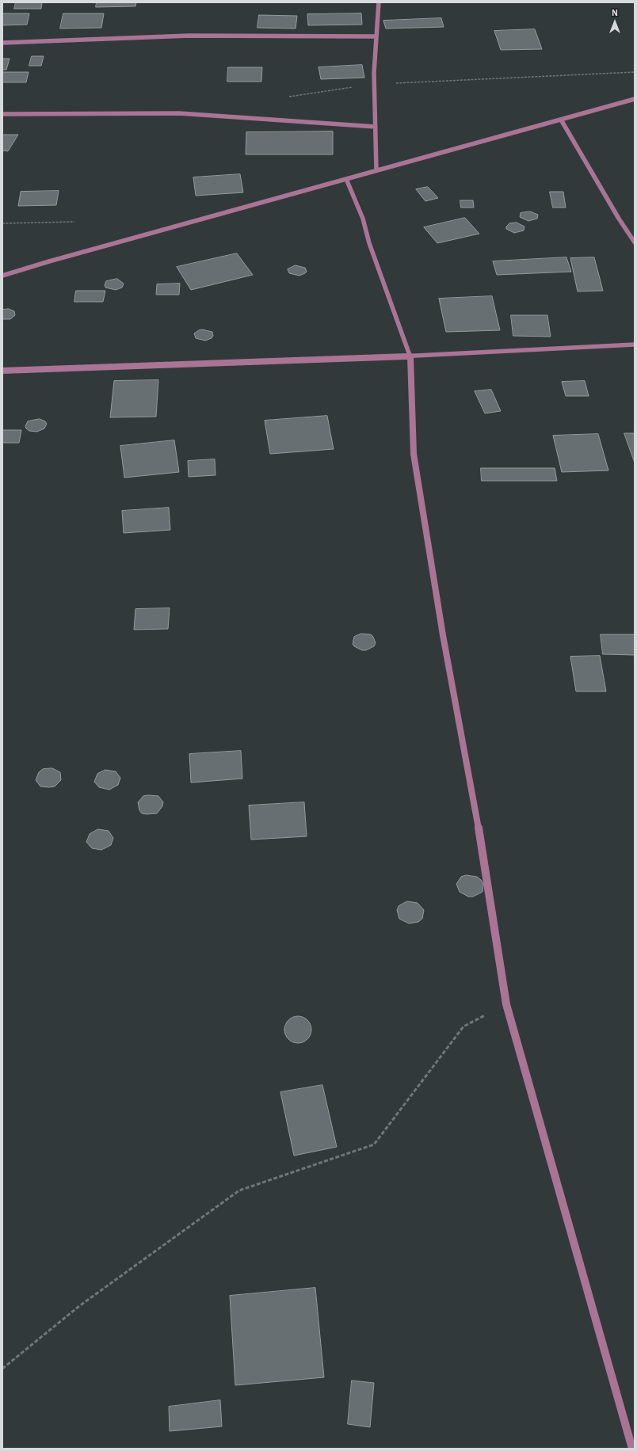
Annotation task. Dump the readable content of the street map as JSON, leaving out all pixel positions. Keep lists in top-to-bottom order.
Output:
{
  "north": "top"
}
